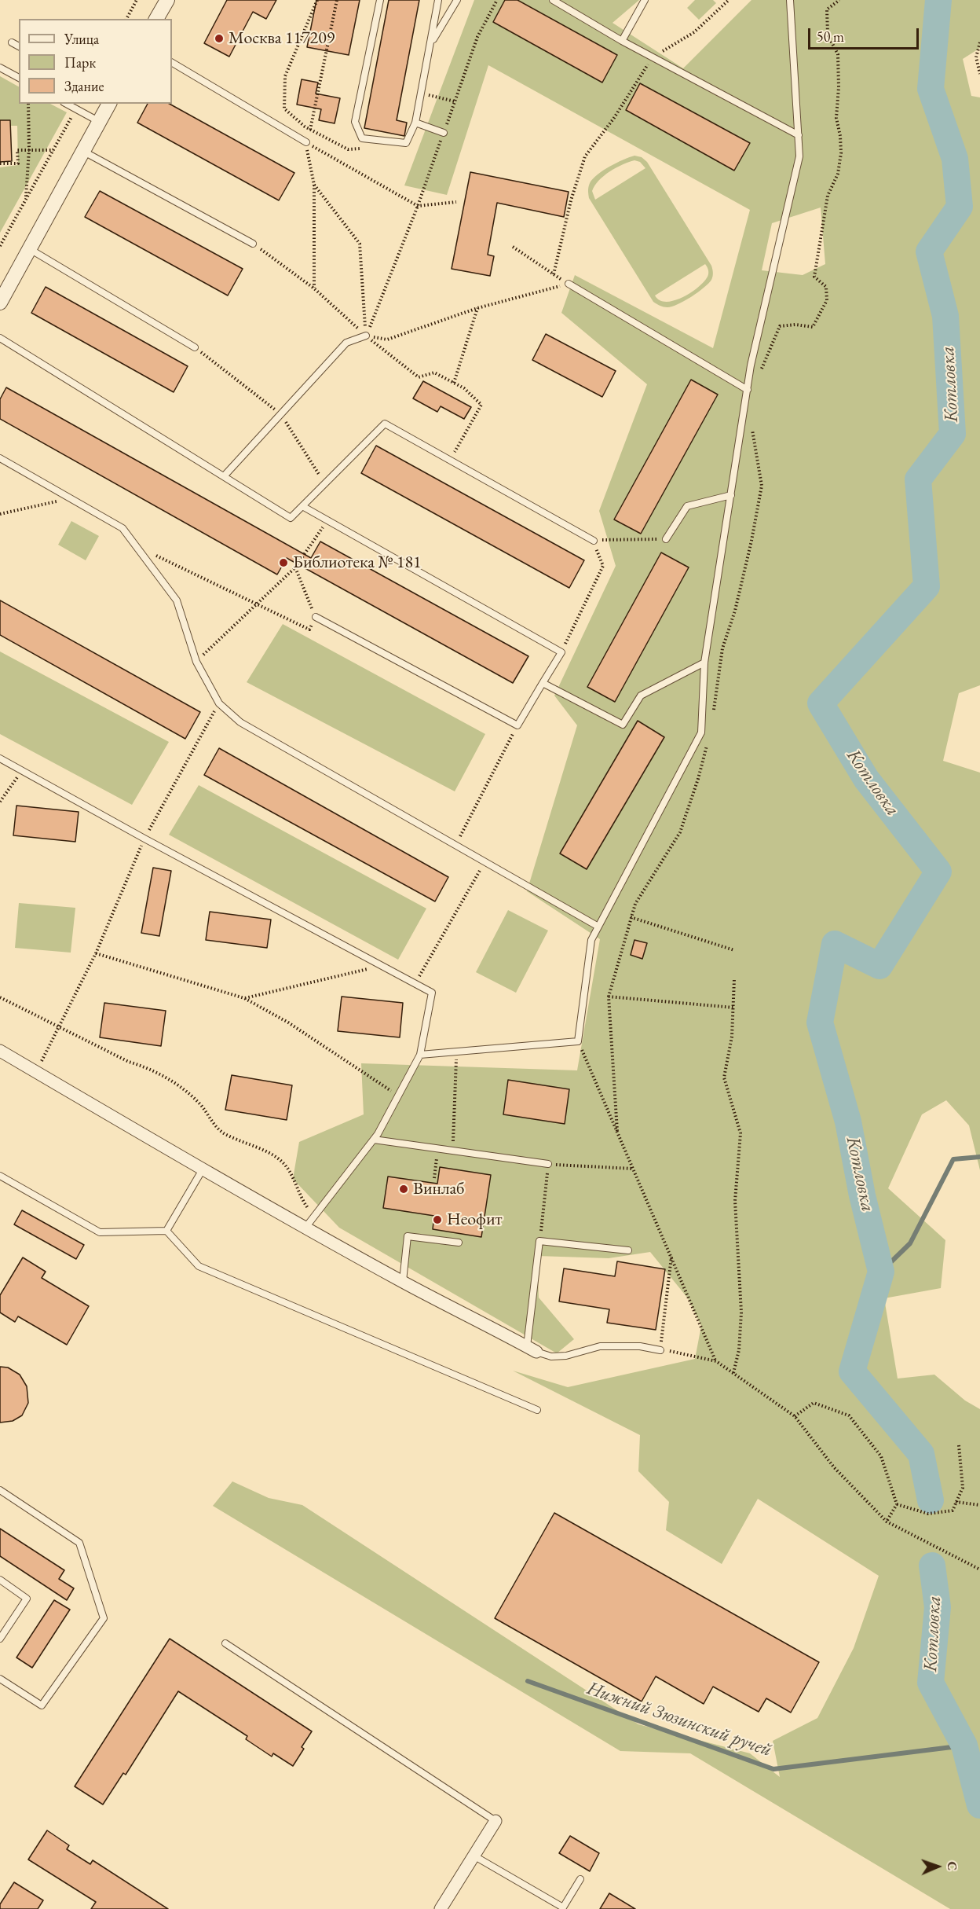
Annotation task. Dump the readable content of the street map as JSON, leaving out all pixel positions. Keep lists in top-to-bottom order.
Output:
{
  "water": ["Котловка", "Нижний Зюзинский ручей"],
  "places": [
    "Москва 117209",
    "Библиотека № 181",
    "Винлаб",
    "Неофит"
  ],
  "legend": ["Улица", "Парк", "Здание"],
  "scale_bar": "50 m",
  "north": "right"
}
